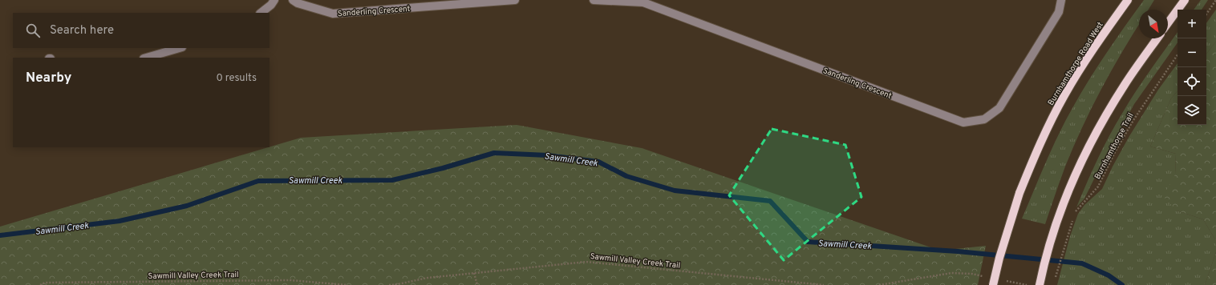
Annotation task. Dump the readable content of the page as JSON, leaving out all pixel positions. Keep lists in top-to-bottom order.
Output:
{
  "streets": {
    "main road": ["Burnhamthorpe Road West"],
    "street": ["Sanderling Crescent"],
    "path": ["Burnhamthorpe Trail", "Sawmill Valley Creek Trail"]
  },
  "water": ["Sawmill Creek"],
  "north": "bottom right",
  "page": {
    "map_buttons": ["+", "−"],
    "search": "Search here",
    "heading": ["Nearby", "0 results"]
  }
}
